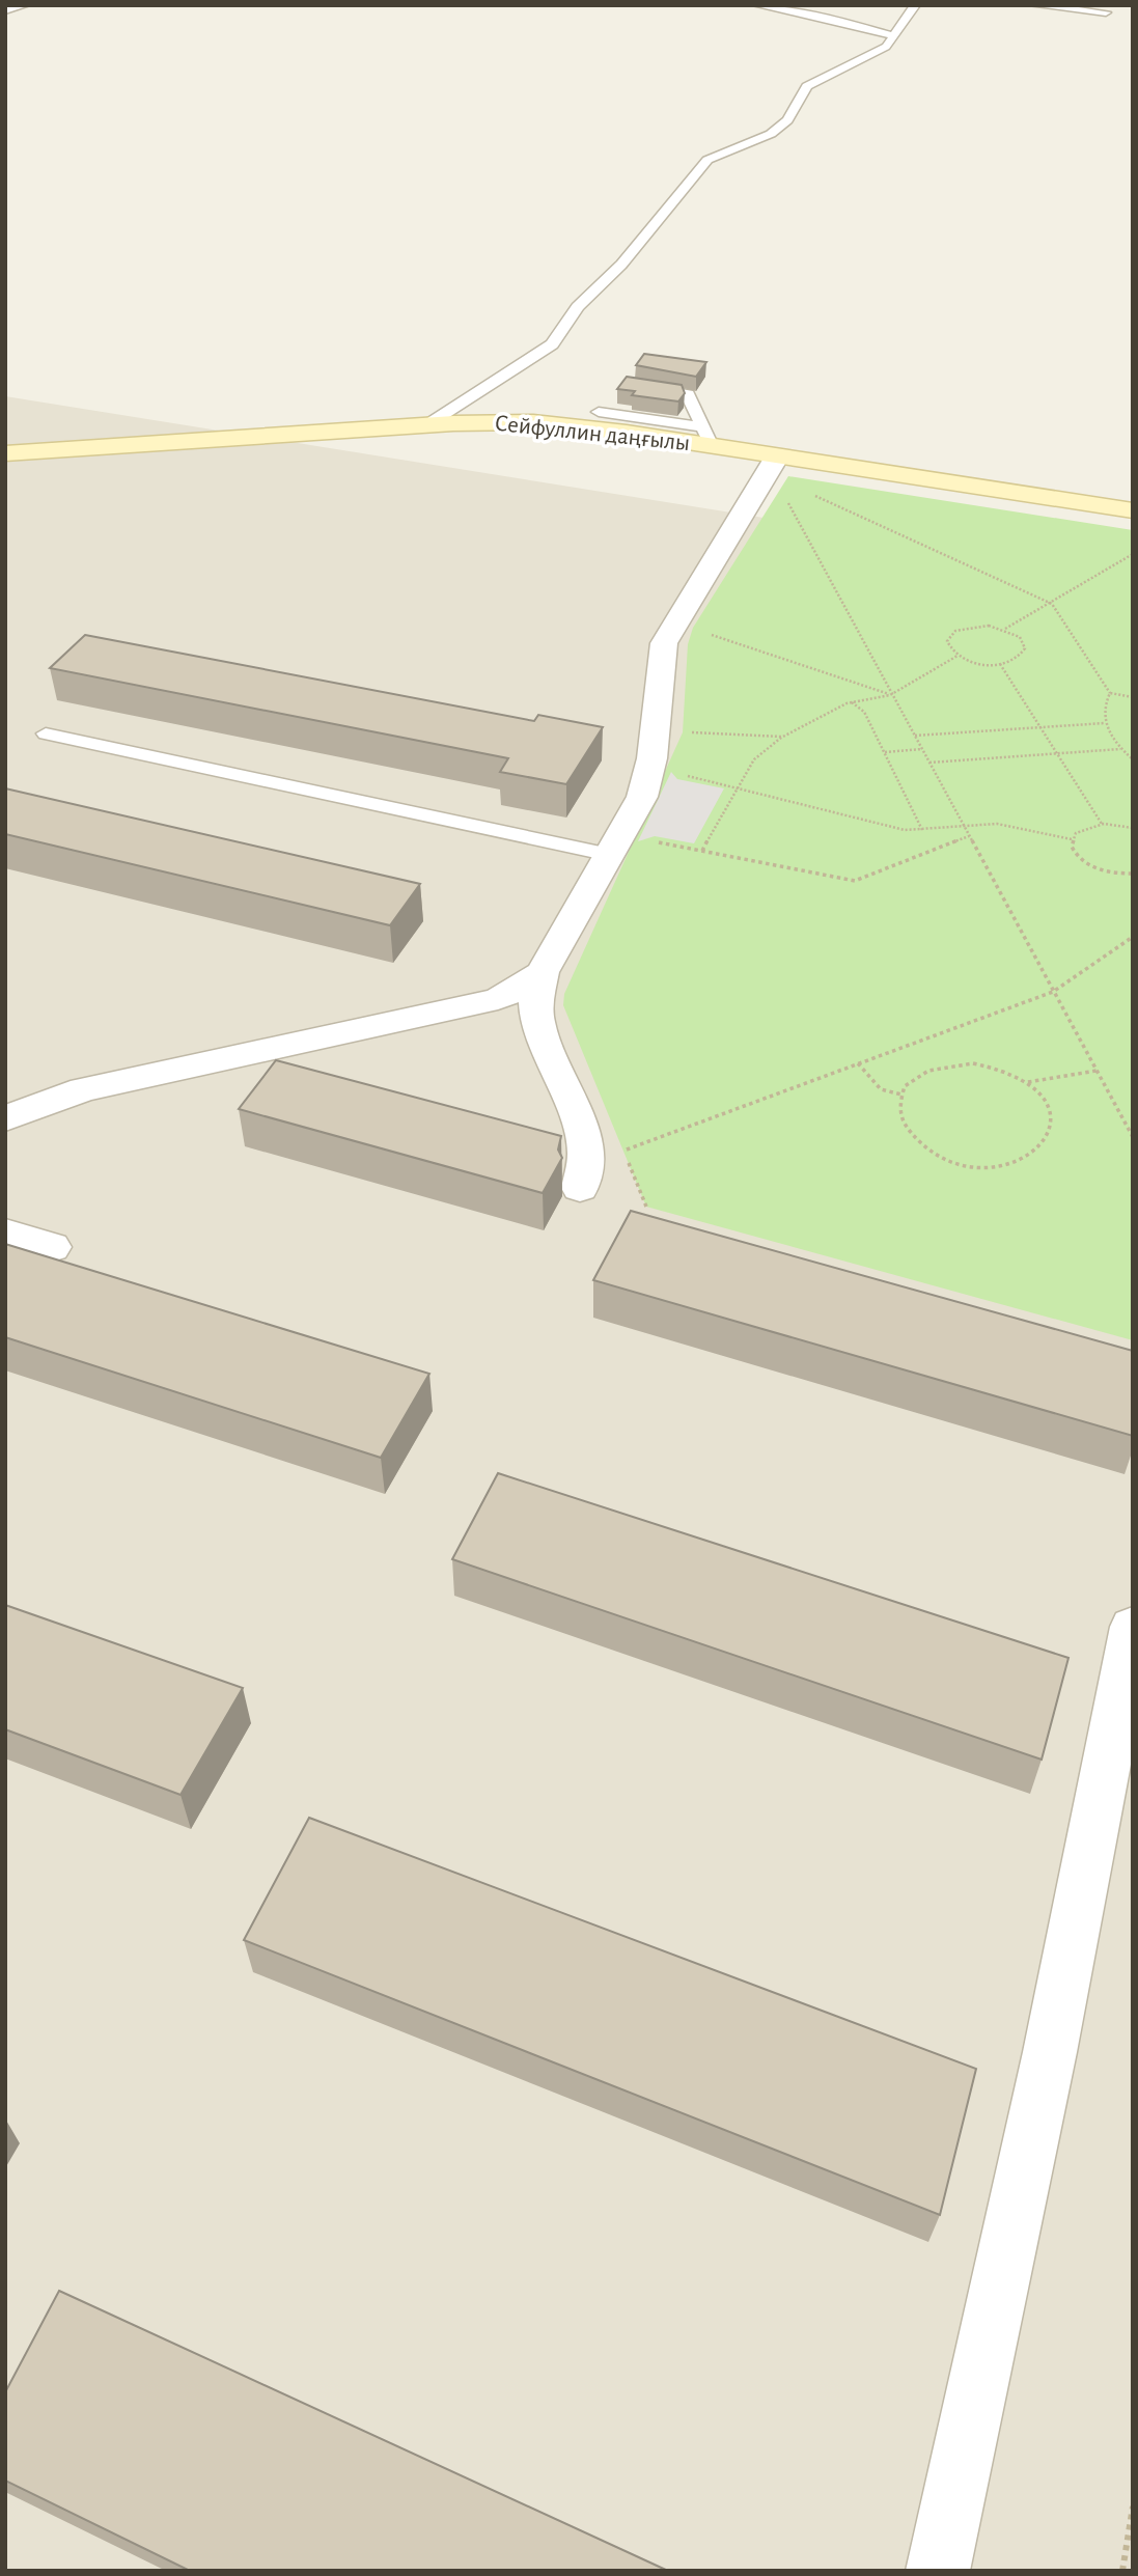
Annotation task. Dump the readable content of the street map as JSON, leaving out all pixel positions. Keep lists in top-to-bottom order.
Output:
{
  "streets": {
    "street": ["Сейфуллин даңғылы"]
  }
}
